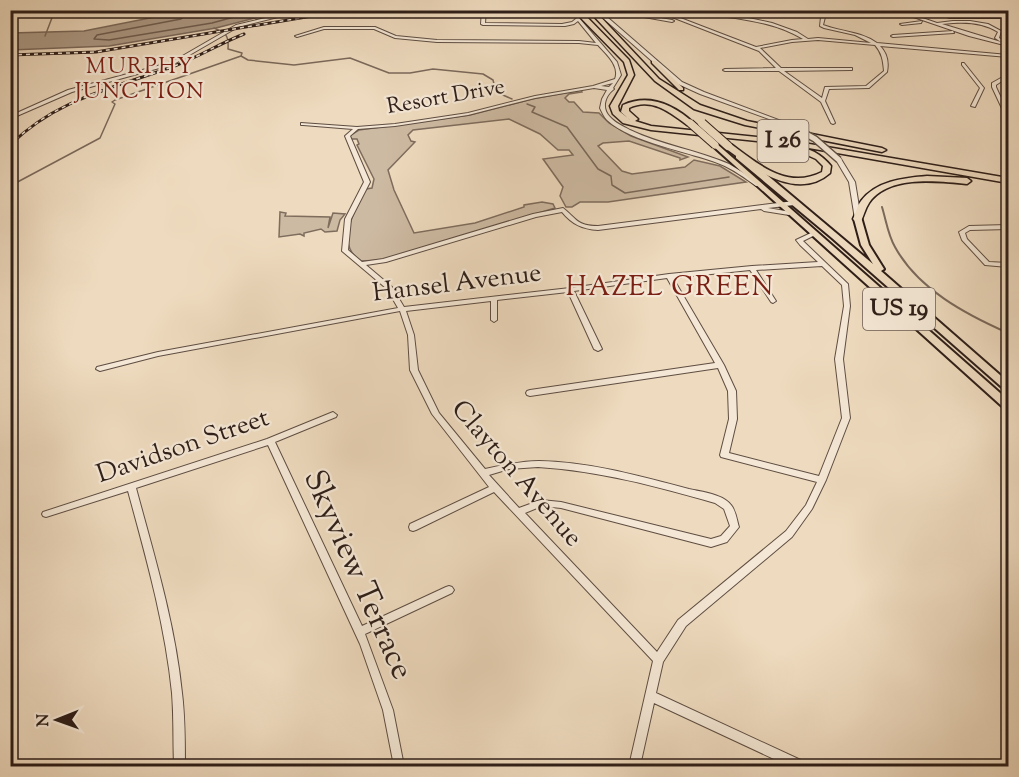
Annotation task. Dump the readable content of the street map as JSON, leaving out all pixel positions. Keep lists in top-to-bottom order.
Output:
{
  "streets": {
    "highway": ["I 26", "US 19"],
    "street": [
      "Resort Drive",
      "Hansel Avenue",
      "Davidson Street",
      "Clayton Avenue",
      "Skyview Terrace"
    ]
  },
  "crossings": [
    ["I 26", "US 19"],
    ["Hansel Avenue", "Clayton Avenue"],
    ["Davidson Street", "Skyview Terrace"]
  ],
  "districts": ["MURPHY JUNCTION", "HAZEL GREEN"],
  "north": "left"
}
